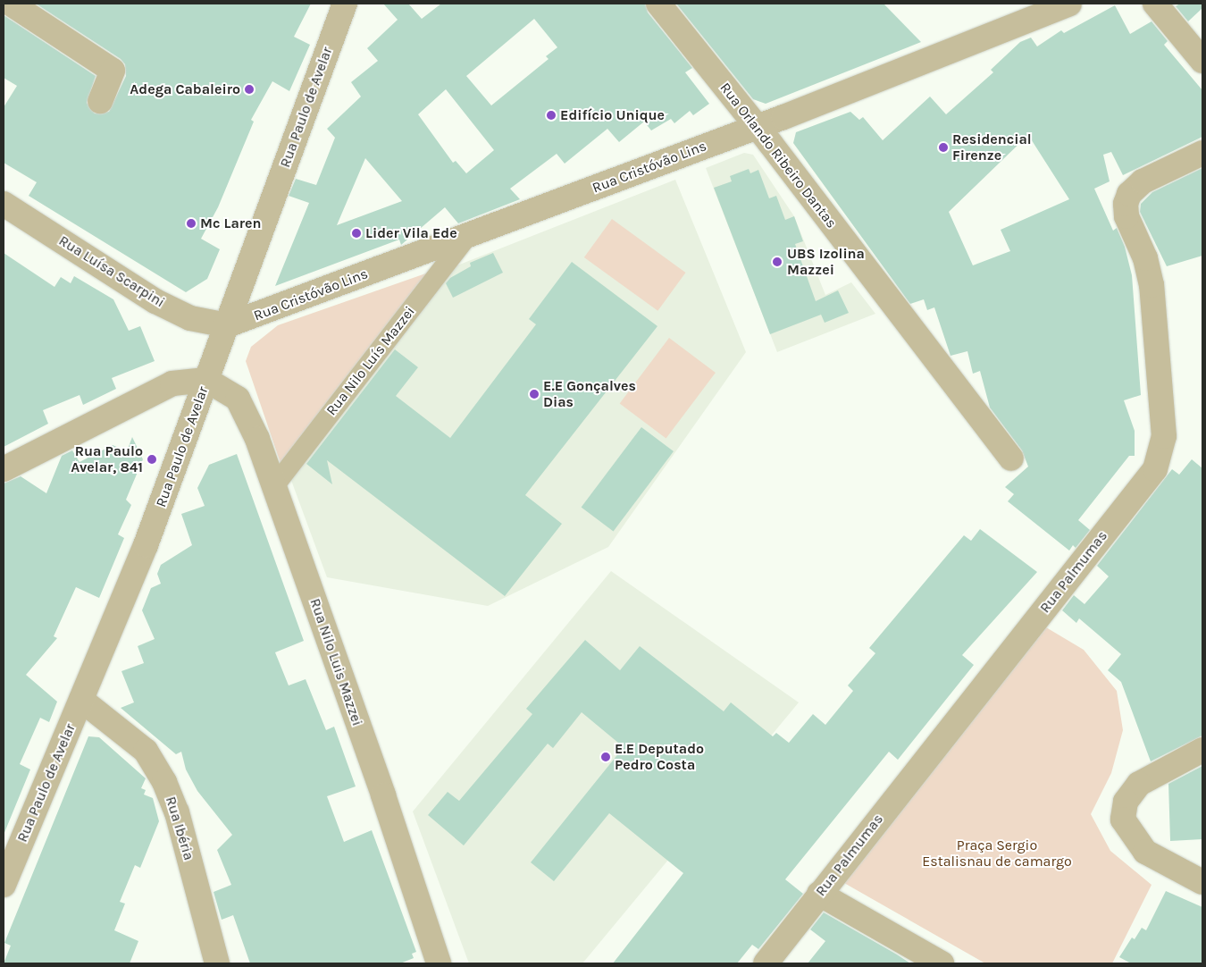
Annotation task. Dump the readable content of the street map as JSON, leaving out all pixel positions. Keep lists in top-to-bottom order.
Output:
{
  "streets": {
    "street": [
      "Rua Paulo de Avelar",
      "Rua Orlando Ribeiro Dantas",
      "Rua Cristóvão Lins",
      "Rua Luísa Scarpini",
      "Rua Nilo Luís Mazzei",
      "Rua Palmumas",
      "Rua Nilo Luis Mazzei",
      "Rua Ibéria"
    ]
  },
  "crossings": [
    ["Rua Paulo de Avelar", "Rua Cristóvão Lins"],
    ["Rua Paulo de Avelar", "Rua Luísa Scarpini"],
    ["Rua Paulo de Avelar", "Rua Nilo Luis Mazzei"],
    ["Rua Paulo de Avelar", "Rua Ibéria"],
    ["Rua Orlando Ribeiro Dantas", "Rua Cristóvão Lins"],
    ["Rua Cristóvão Lins", "Rua Luísa Scarpini"],
    ["Rua Cristóvão Lins", "Rua Nilo Luís Mazzei"],
    ["Rua Nilo Luís Mazzei", "Rua Nilo Luis Mazzei"]
  ],
  "parks": ["Praça Sergio Estalisnau de camargo"],
  "places": [
    "Adega Cabaleiro",
    "Edifício Unique",
    "Residencial Firenze",
    "Mc Laren",
    "Lider Vila Ede",
    "UBS Izolina Mazzei",
    "E.E Gonçalves Dias",
    "Rua Paulo Avelar, 841",
    "E.E Deputado Pedro Costa"
  ]
}
